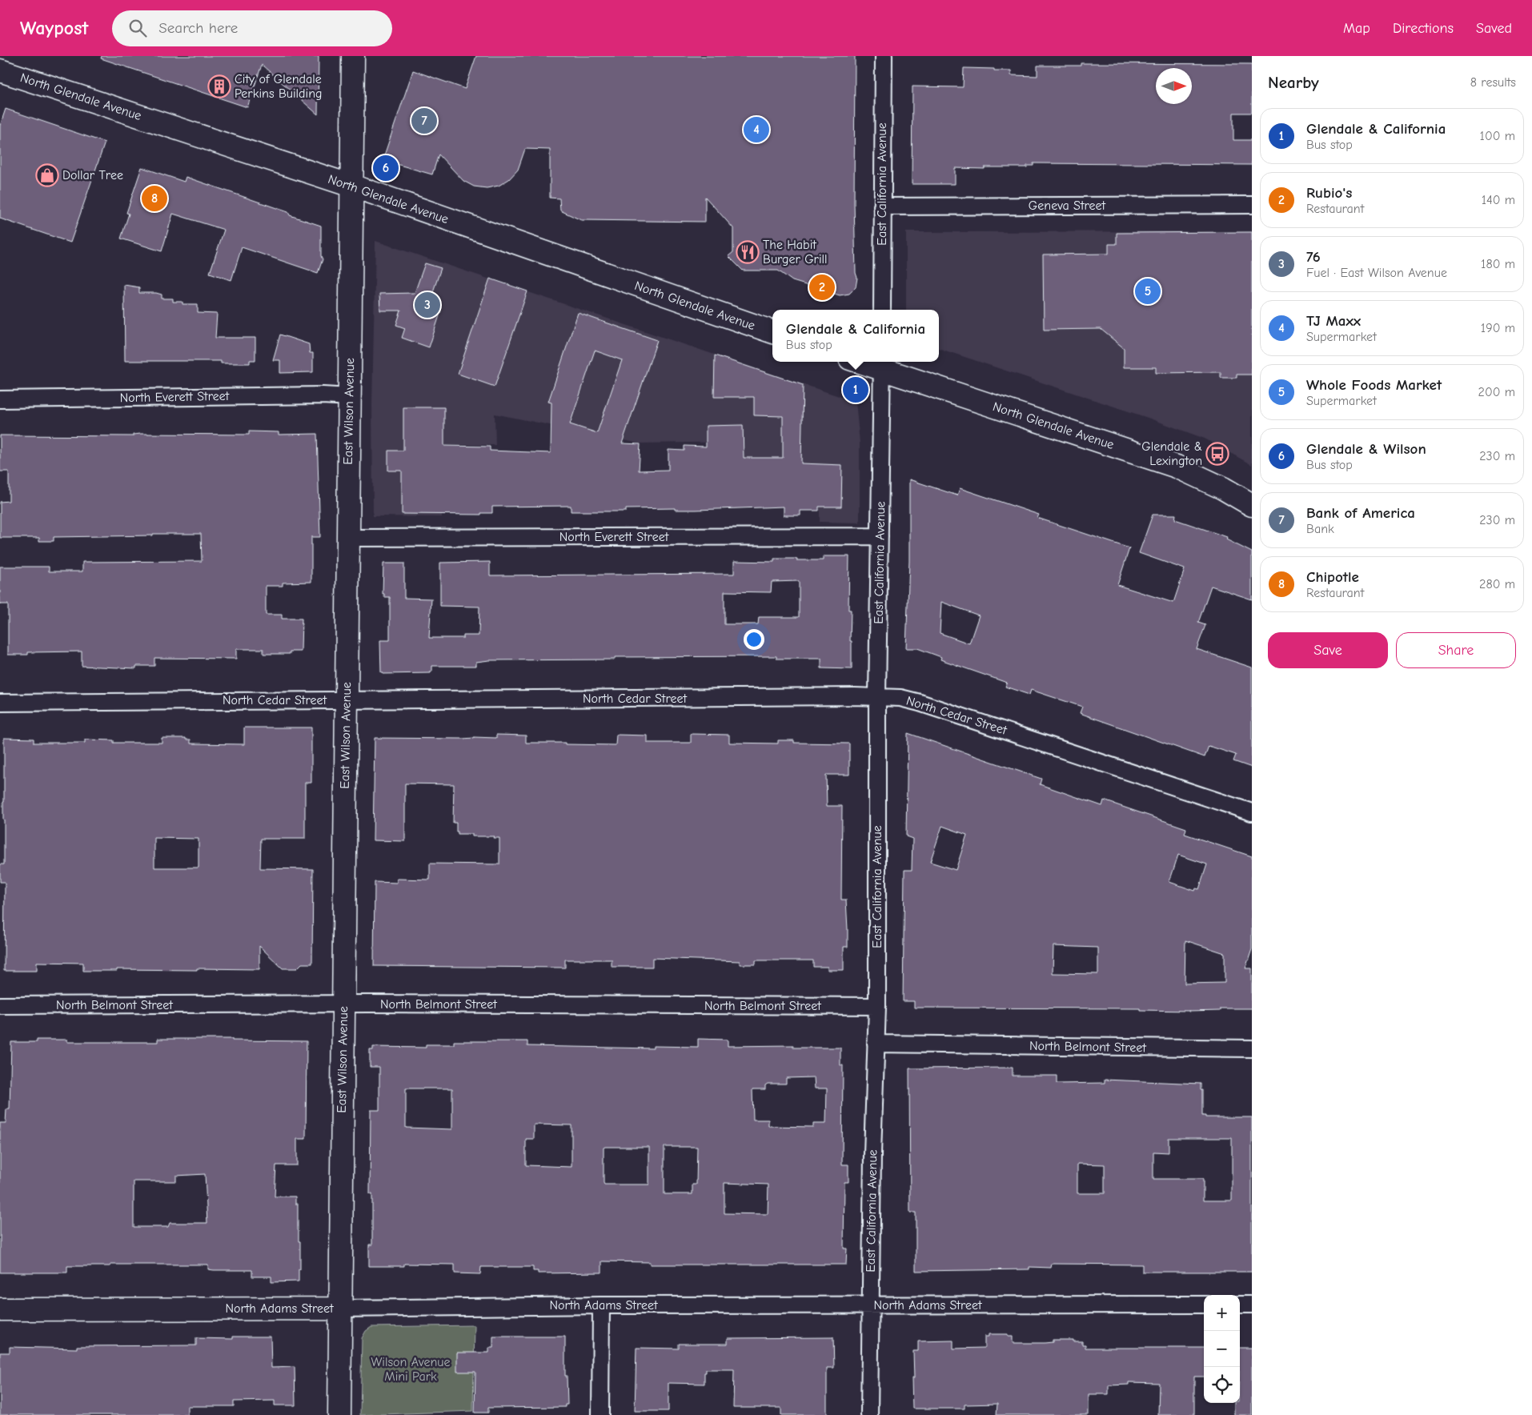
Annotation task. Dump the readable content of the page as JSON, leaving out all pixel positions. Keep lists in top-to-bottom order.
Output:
{
  "streets": {
    "street": [
      "North Glendale Avenue",
      "East California Avenue",
      "Geneva Street",
      "North Everett Street",
      "East Wilson Avenue",
      "North Cedar Street",
      "North Belmont Street",
      "North Adams Street"
    ]
  },
  "crossings": [
    ["North Glendale Avenue", "East California Avenue"],
    ["North Glendale Avenue", "East Wilson Avenue"],
    ["East California Avenue", "Geneva Street"],
    ["East California Avenue", "North Everett Street"],
    ["East California Avenue", "North Cedar Street"],
    ["East California Avenue", "North Belmont Street"],
    ["East California Avenue", "North Adams Street"],
    ["North Everett Street", "East Wilson Avenue"],
    ["East Wilson Avenue", "North Cedar Street"],
    ["East Wilson Avenue", "North Belmont Street"],
    ["East Wilson Avenue", "North Adams Street"]
  ],
  "parks": ["Wilson Avenue Mini Park"],
  "places": {
    "building": ["City of Glendale Perkins Building"],
    "shop": ["Dollar Tree"],
    "restaurant": ["The Habit Burger Grill"],
    "bus stop": ["Glendale & Lexington"]
  },
  "north": "right",
  "page": {
    "header": "Waypost",
    "search": "Search here",
    "nav": ["Map", "Directions", "Saved"],
    "heading": ["Nearby", "8 results"],
    "pins": [
      "7",
      "4",
      "6",
      "8",
      "2",
      "5",
      "3",
      "1"
    ],
    "list": [
      {
        "mark": "1",
        "name": "Glendale & California",
        "note": "Bus stop",
        "value": "100 m"
      },
      {
        "mark": "2",
        "name": "Rubio's",
        "note": "Restaurant",
        "value": "140 m"
      },
      {
        "mark": "3",
        "name": "76",
        "note": "Fuel · East Wilson Avenue",
        "value": "180 m"
      },
      {
        "mark": "4",
        "name": "TJ Maxx",
        "note": "Supermarket",
        "value": "190 m"
      },
      {
        "mark": "5",
        "name": "Whole Foods Market",
        "note": "Supermarket",
        "value": "200 m"
      },
      {
        "mark": "6",
        "name": "Glendale & Wilson",
        "note": "Bus stop",
        "value": "230 m"
      },
      {
        "mark": "7",
        "name": "Bank of America",
        "note": "Bank",
        "value": "230 m"
      },
      {
        "mark": "8",
        "name": "Chipotle",
        "note": "Restaurant",
        "value": "280 m"
      }
    ],
    "popup": ["Glendale & California", "Bus stop"],
    "buttons": ["Save", "Share"],
    "map_buttons": ["+", "−"]
  }
}
